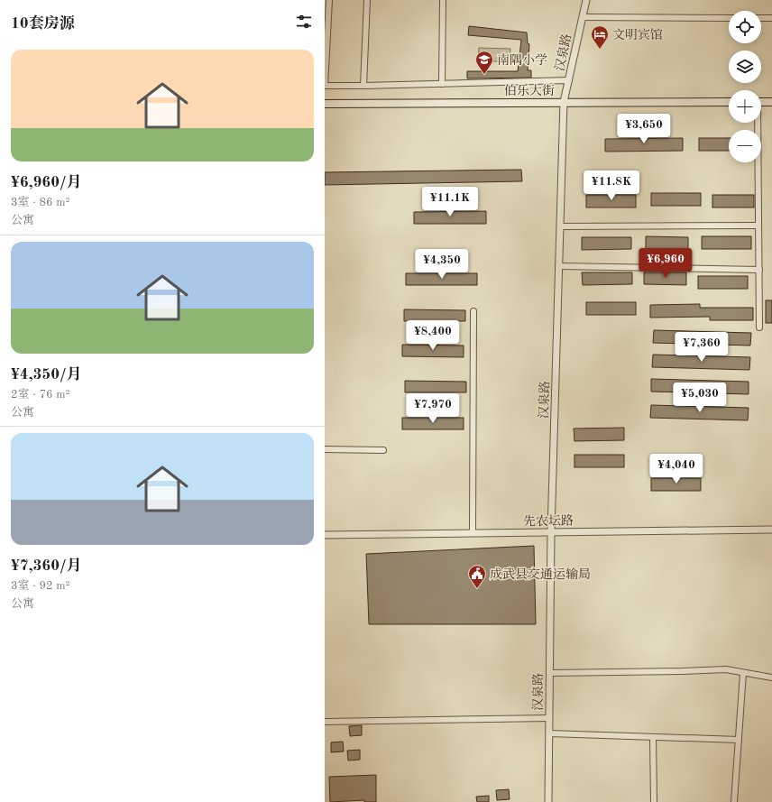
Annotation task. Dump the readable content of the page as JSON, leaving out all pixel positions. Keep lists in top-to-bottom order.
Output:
{
  "streets": {
    "main road": ["伯乐大街"],
    "street": ["汉泉路", "先农坛路"]
  },
  "crossings": [
    ["汉泉路", "伯乐大街"],
    ["汉泉路", "先农坛路"]
  ],
  "places": {
    "hotel": ["文明宾馆"],
    "school or university": ["南隅小学"],
    "public building": ["成武县交通运输局"]
  },
  "page": {
    "heading": "10套房源",
    "map_buttons": ["+", "−"],
    "list": [
      {
        "name": "¥6,960/月",
        "note": "3室 · 86 m² · 公寓"
      },
      {
        "name": "¥4,350/月",
        "note": "2室 · 76 m² · 公寓"
      },
      {
        "name": "¥7,360/月",
        "note": "3室 · 92 m² · 公寓"
      }
    ],
    "price": [
      "¥3,650",
      "¥11.8K",
      "¥11.1K",
      "¥6,960",
      "¥4,350",
      "¥8,400",
      "¥7,360",
      "¥5,030",
      "¥7,970",
      "¥4,040"
    ]
  }
}
